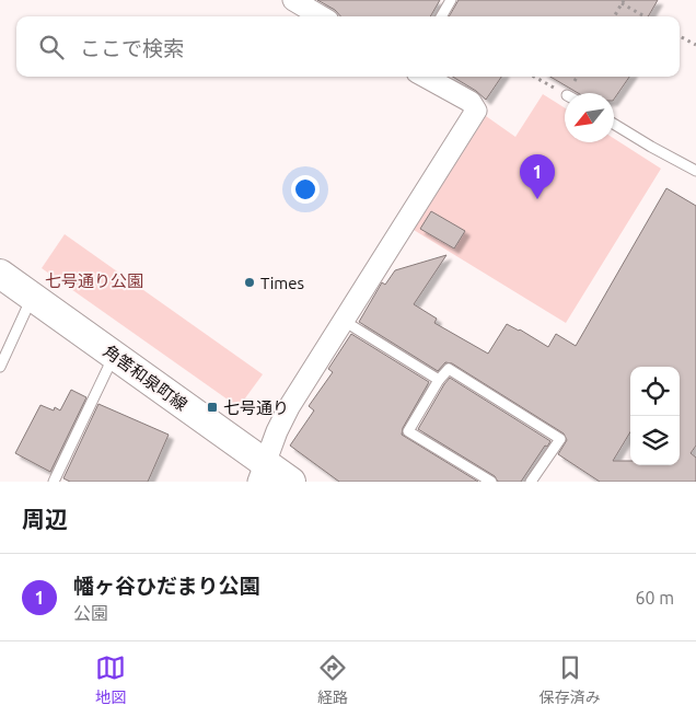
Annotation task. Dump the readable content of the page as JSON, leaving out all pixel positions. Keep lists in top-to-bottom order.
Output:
{
  "streets": {
    "main road": ["角筈和泉町線"]
  },
  "parks": ["七号通り公園"],
  "places": {
    "other": ["Times"],
    "transit": ["七号通り"]
  },
  "north": "bottom left",
  "page": {
    "search": "ここで検索",
    "pins": "1",
    "heading": "周辺",
    "list": [
      {
        "mark": "1",
        "name": "幡ヶ谷ひだまり公園",
        "note": "公園",
        "value": "60 m"
      }
    ],
    "nav": ["地図", "経路", "保存済み"]
  }
}
